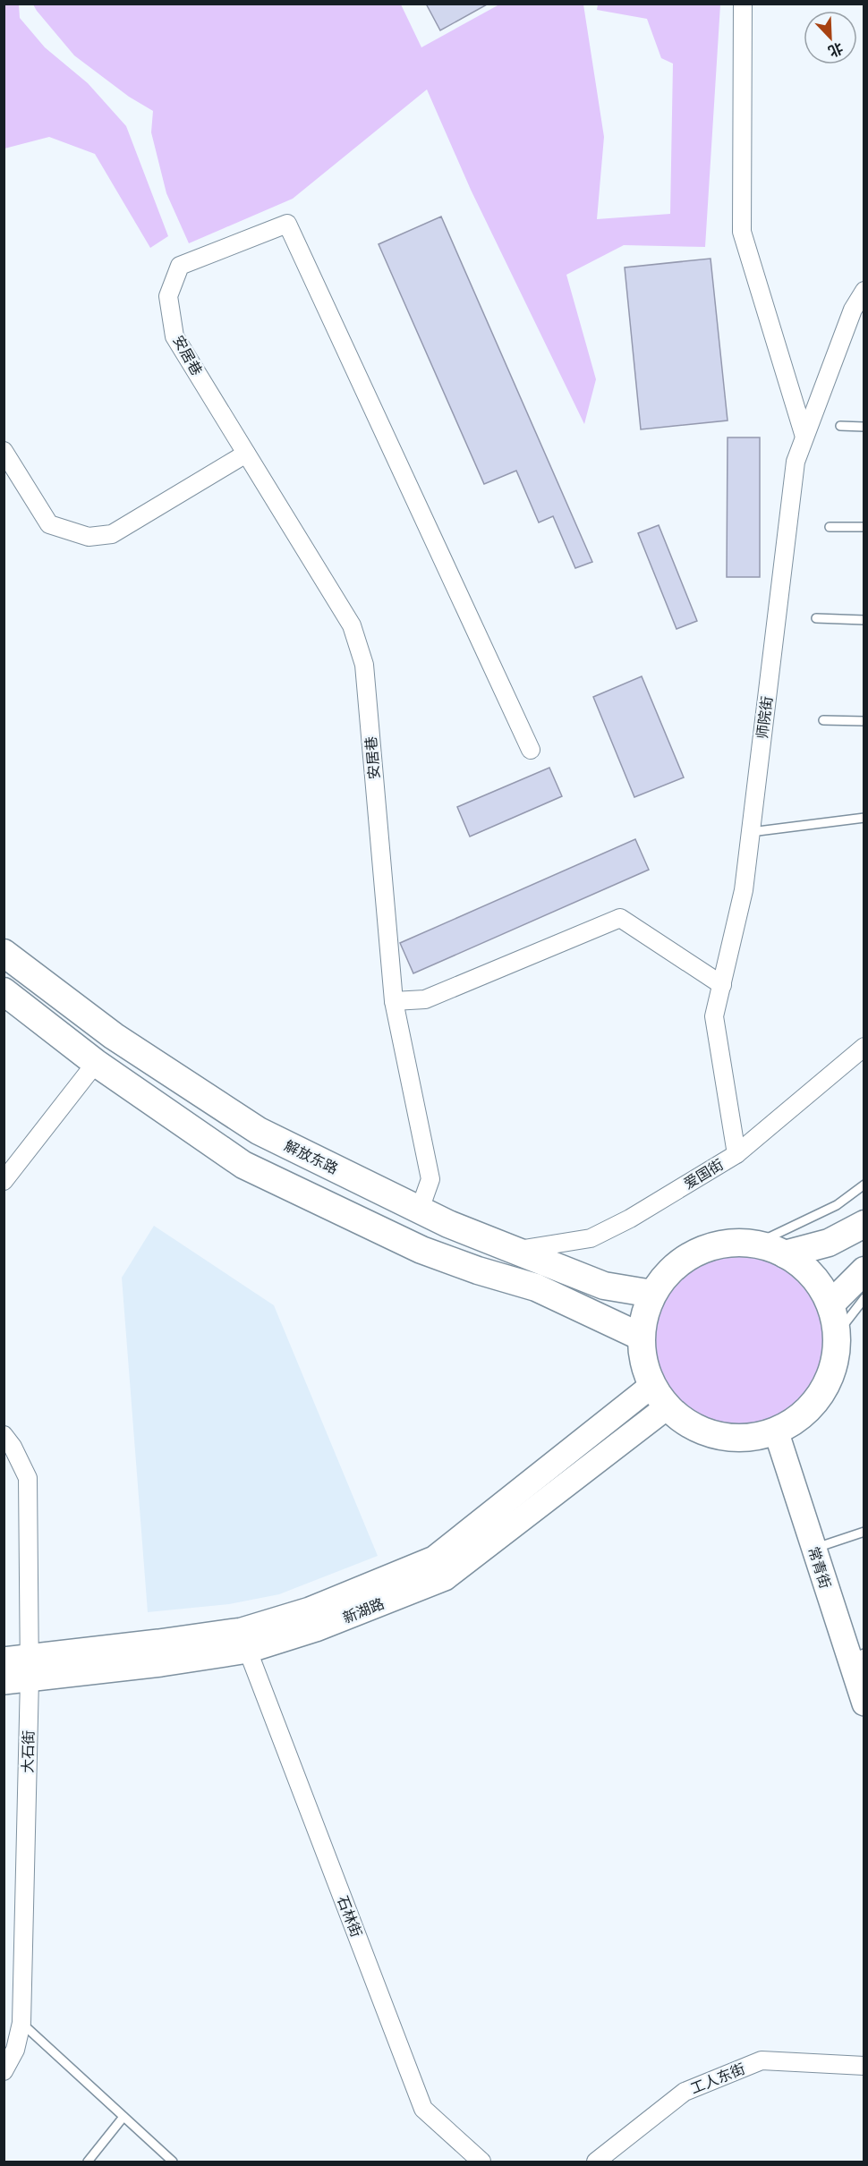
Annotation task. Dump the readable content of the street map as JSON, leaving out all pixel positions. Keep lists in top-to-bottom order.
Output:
{
  "streets": {
    "main road": ["解放东路", "常青街", "新湖路"],
    "street": [
      "安居巷",
      "师院街",
      "爱国街",
      "大石街",
      "石林街",
      "工人东街"
    ]
  },
  "crossings": [
    ["安居巷", "解放东路"],
    ["师院街", "爱国街"],
    ["解放东路", "爱国街"],
    ["新湖路", "大石街"],
    ["新湖路", "石林街"]
  ],
  "north": "bottom right"
}
